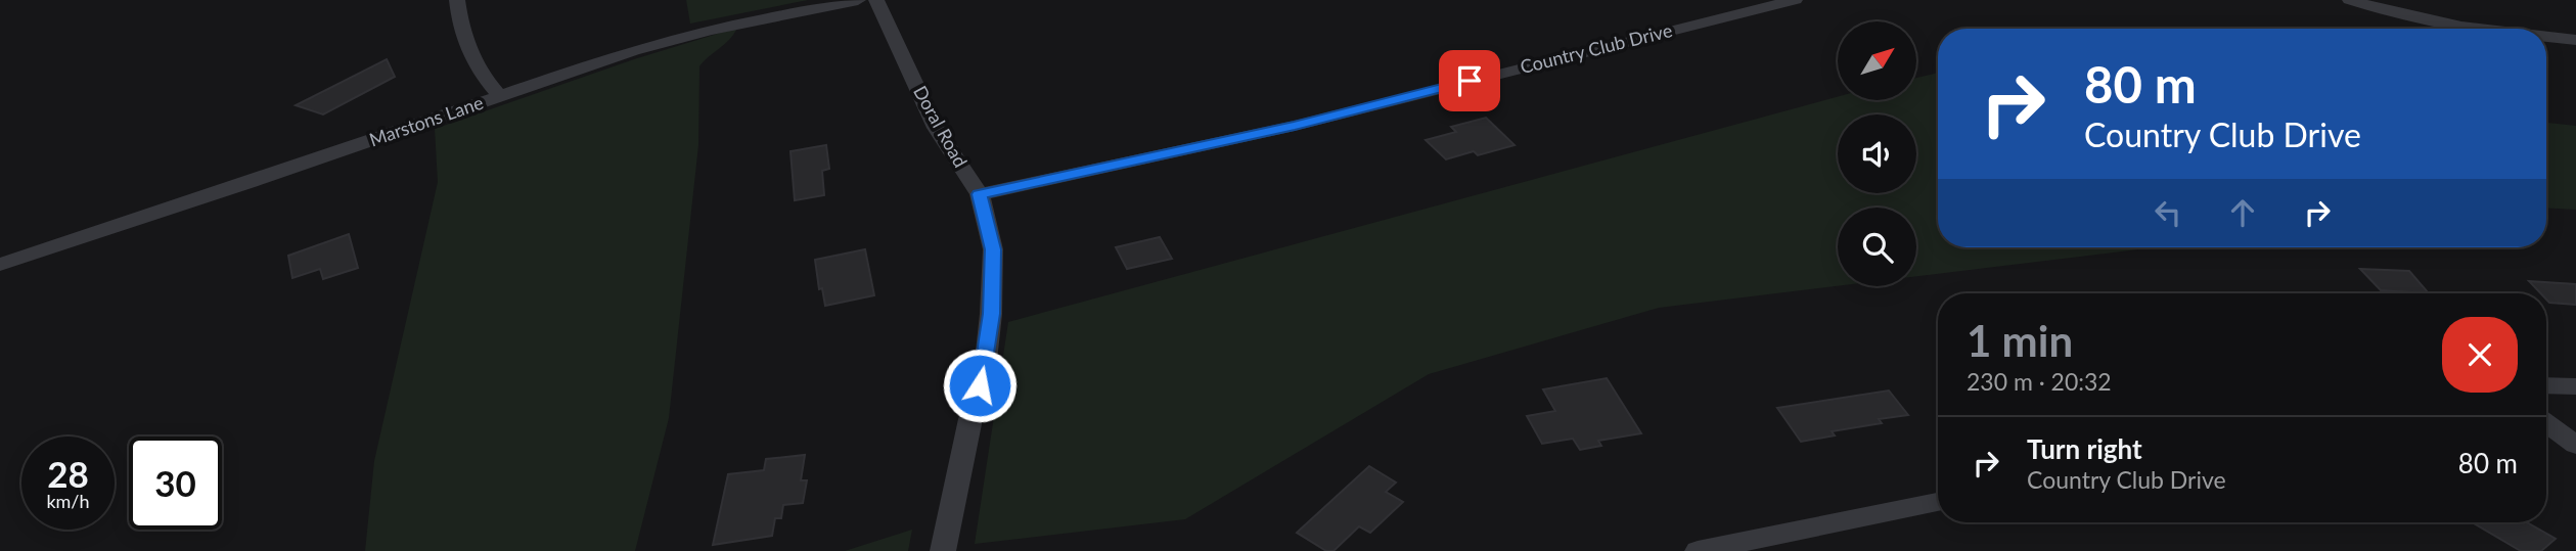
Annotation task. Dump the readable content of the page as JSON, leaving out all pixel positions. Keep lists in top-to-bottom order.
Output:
{
  "streets": {
    "street": ["Country Club Drive", "Marstons Lane", "Doral Road"]
  },
  "crossings": [
    ["Country Club Drive", "Doral Road"]
  ],
  "north": "top right",
  "page": {
    "turn": ["80 m", "Country Club Drive"],
    "heading": ["1 min", "230 m · 20:32"],
    "list": [
      {
        "name": "Turn right",
        "note": "Country Club Drive",
        "value": "80 m"
      }
    ],
    "speed": "28 km/h",
    "limit": "30"
  }
}
